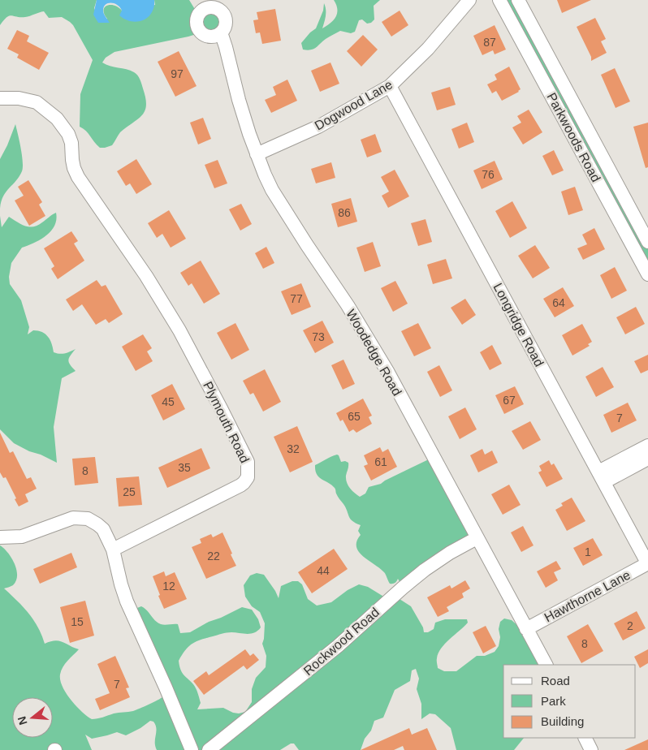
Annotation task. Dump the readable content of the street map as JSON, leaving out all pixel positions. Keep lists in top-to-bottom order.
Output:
{
  "streets": {
    "street": [
      "Dogwood Lane",
      "Parkwoods Road",
      "Longridge Road",
      "Woodedge Road",
      "Plymouth Road",
      "Hawthorne Lane",
      "Rockwood Road"
    ]
  },
  "crossings": [
    ["Dogwood Lane", "Longridge Road"],
    ["Dogwood Lane", "Woodedge Road"],
    ["Longridge Road", "Hawthorne Lane"],
    ["Woodedge Road", "Hawthorne Lane"],
    ["Woodedge Road", "Rockwood Road"]
  ],
  "house_numbers": [
    "87",
    "97",
    "76",
    "86",
    "77",
    "64",
    "73",
    "67",
    "45",
    "65",
    "7",
    "32",
    "61",
    "35",
    "8",
    "25",
    "1",
    "22",
    "44",
    "12",
    "15",
    "2",
    "8",
    "7"
  ],
  "legend": ["Road", "Park", "Building"],
  "north": "left"
}
